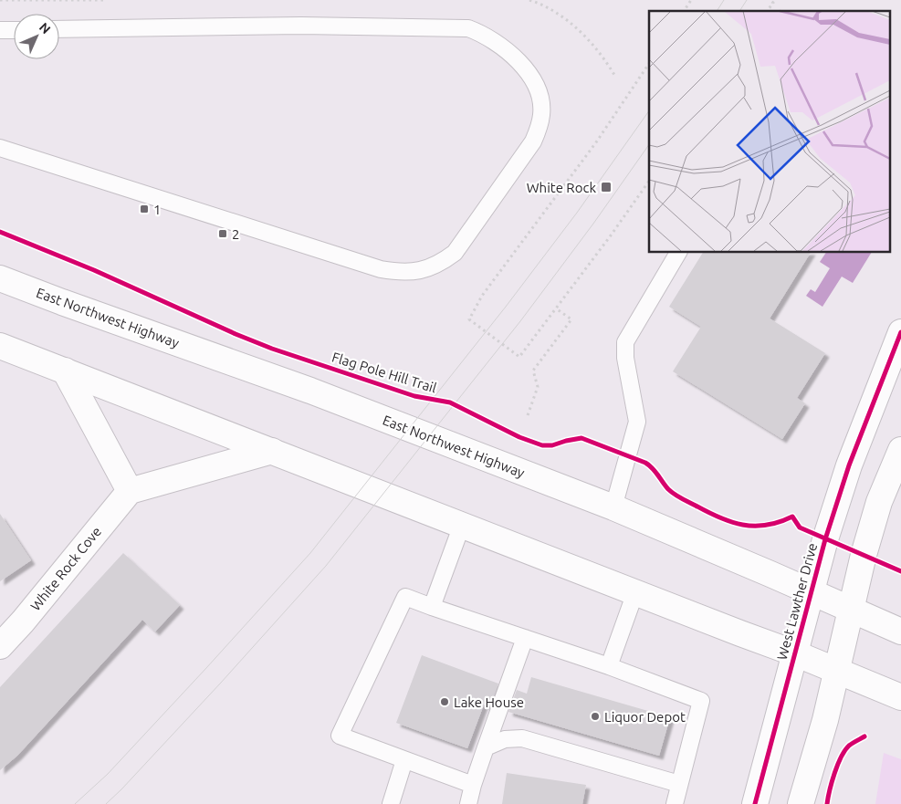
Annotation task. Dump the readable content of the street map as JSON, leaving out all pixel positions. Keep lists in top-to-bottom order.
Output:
{
  "streets": {
    "main road": ["East Northwest Highway", "White Rock Cove", "West Lawther Drive"],
    "cycle path": ["Flag Pole Hill Trail"]
  },
  "crossings": [
    ["East Northwest Highway", "West Lawther Drive"]
  ],
  "places": {
    "transit": ["White Rock", "1", "2"],
    "other": ["Lake House", "Liquor Depot"]
  },
  "north": "top right"
}
